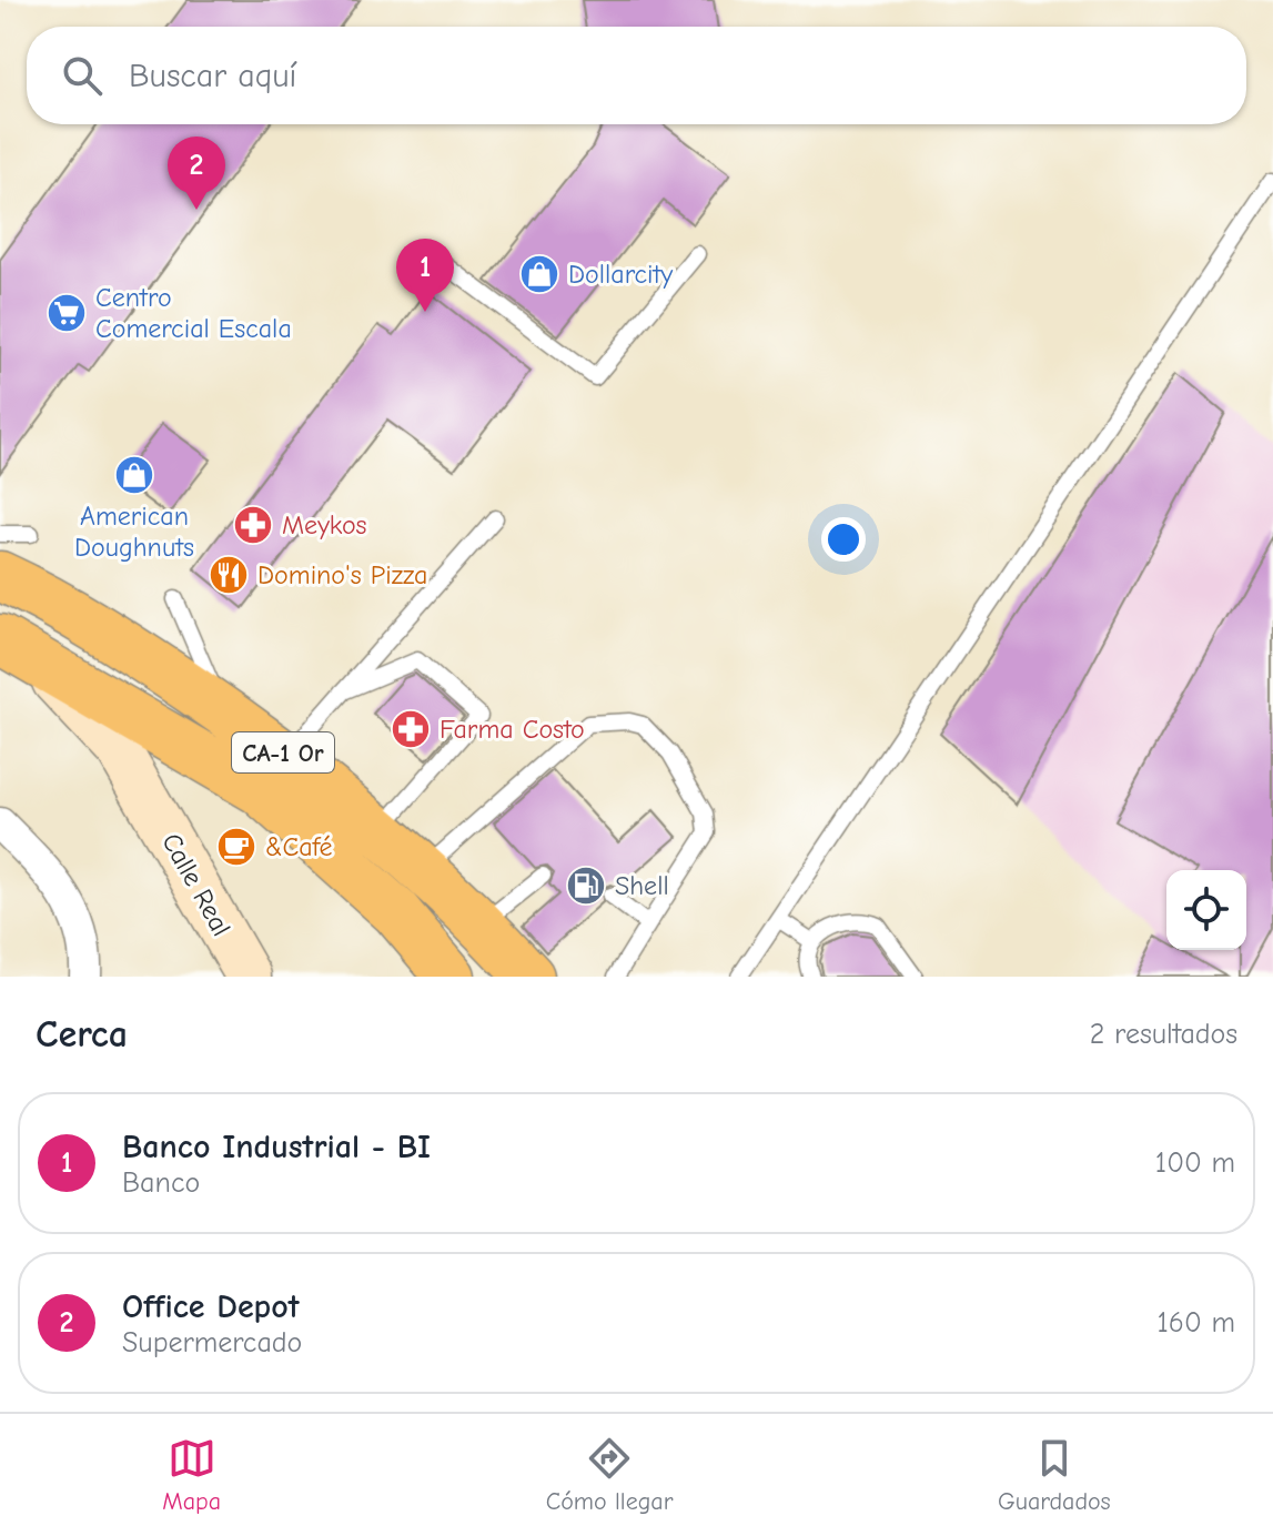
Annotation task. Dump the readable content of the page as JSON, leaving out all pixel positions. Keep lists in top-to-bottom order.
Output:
{
  "streets": {
    "highway": ["CA-1 Or"],
    "main road": ["Calle Real"]
  },
  "crossings": [
    ["CA-1 Or", "Calle Real"]
  ],
  "places": {
    "shop": ["Dollarcity", "American Doughnuts"],
    "supermarket": ["Centro Comercial Escala"],
    "pharmacy": ["Meykos", "Farma Costo"],
    "restaurant": ["Domino's Pizza"],
    "cafe": ["&Café"],
    "fuel station": ["Shell"]
  },
  "page": {
    "search": "Buscar aquí",
    "pins": ["2", "1"],
    "heading": ["Cerca", "2 resultados"],
    "list": [
      {
        "mark": "1",
        "name": "Banco Industrial - BI",
        "note": "Banco",
        "value": "100 m"
      },
      {
        "mark": "2",
        "name": "Office Depot",
        "note": "Supermercado",
        "value": "160 m"
      }
    ],
    "nav": ["Mapa", "Cómo llegar", "Guardados"]
  }
}
